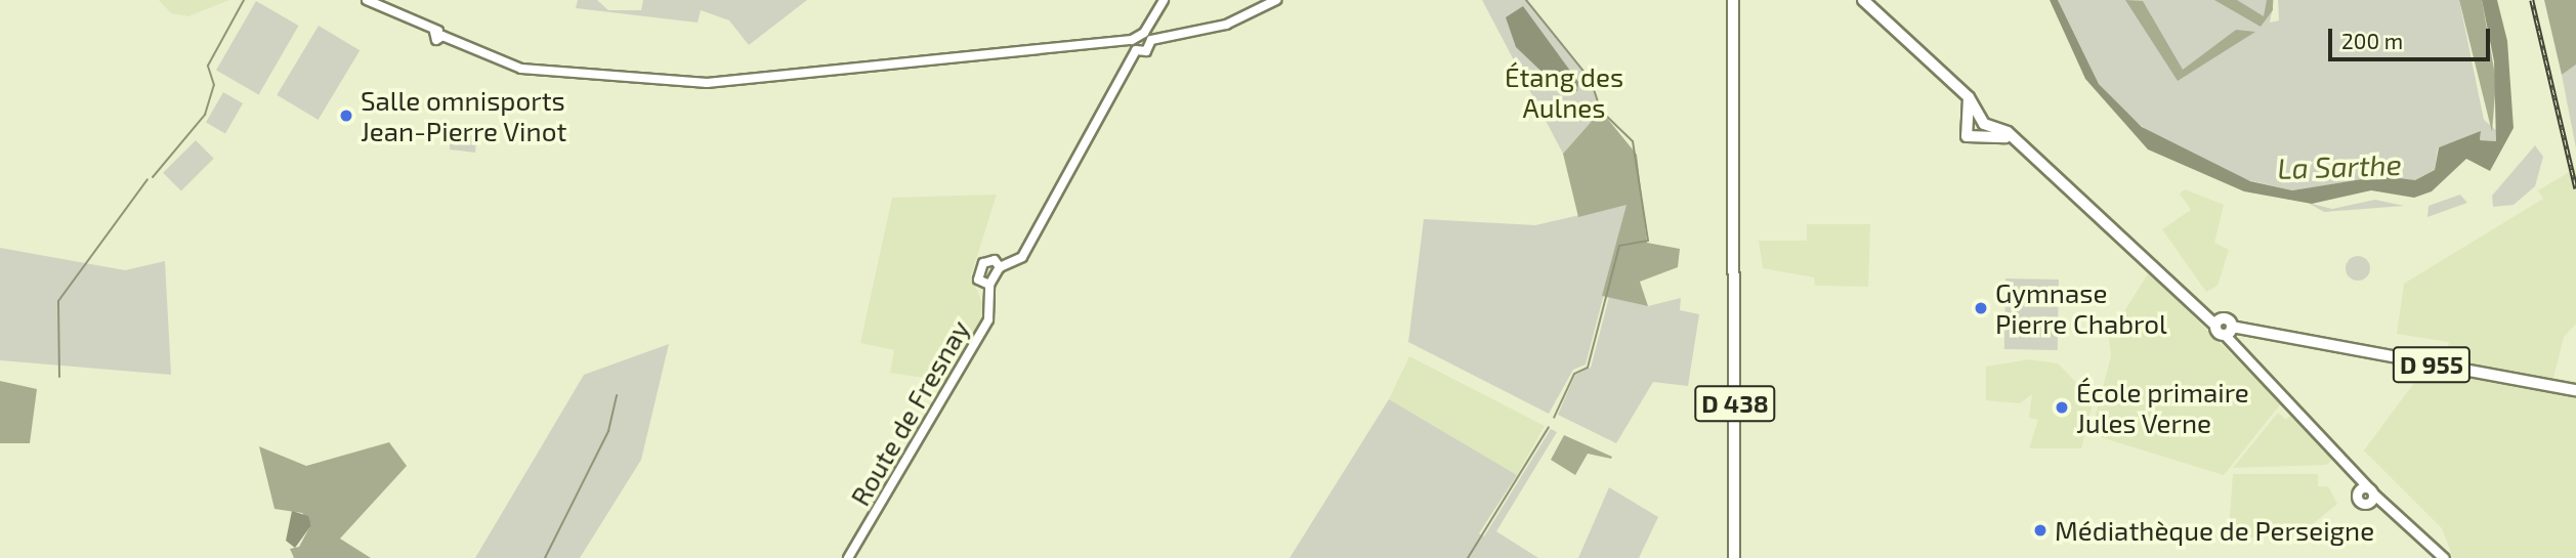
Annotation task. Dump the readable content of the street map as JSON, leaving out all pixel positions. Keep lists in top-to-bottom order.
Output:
{
  "streets": {
    "main road": ["D 955", "D 438"],
    "street": ["Route de Fresnay"]
  },
  "water": ["La Sarthe"],
  "parks": ["Étang des Aulnes"],
  "places": [
    "Salle omnisports Jean-Pierre Vinot",
    "Gymnase Pierre Chabrol",
    "École primaire Jules Verne",
    "Médiathèque de Perseigne"
  ],
  "scale_bar": "200 m"
}
